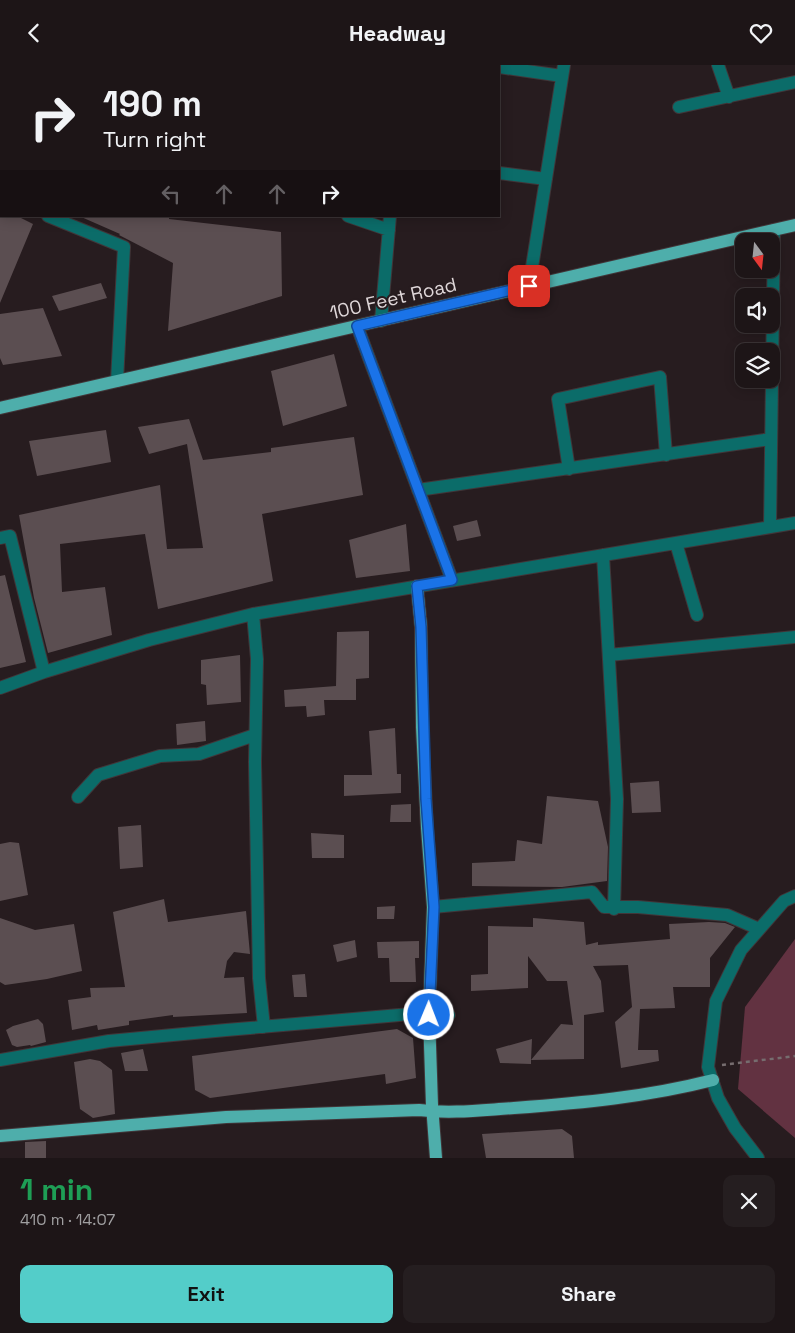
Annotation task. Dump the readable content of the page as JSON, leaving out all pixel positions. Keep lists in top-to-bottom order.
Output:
{
  "streets": {
    "main road": ["100 Feet Road"]
  },
  "north": "bottom",
  "page": {
    "header": "Headway",
    "turn": ["190 m", "Turn right"],
    "heading": ["1 min", "410 m · 14:07"],
    "buttons": ["Exit", "Share"]
  }
}
